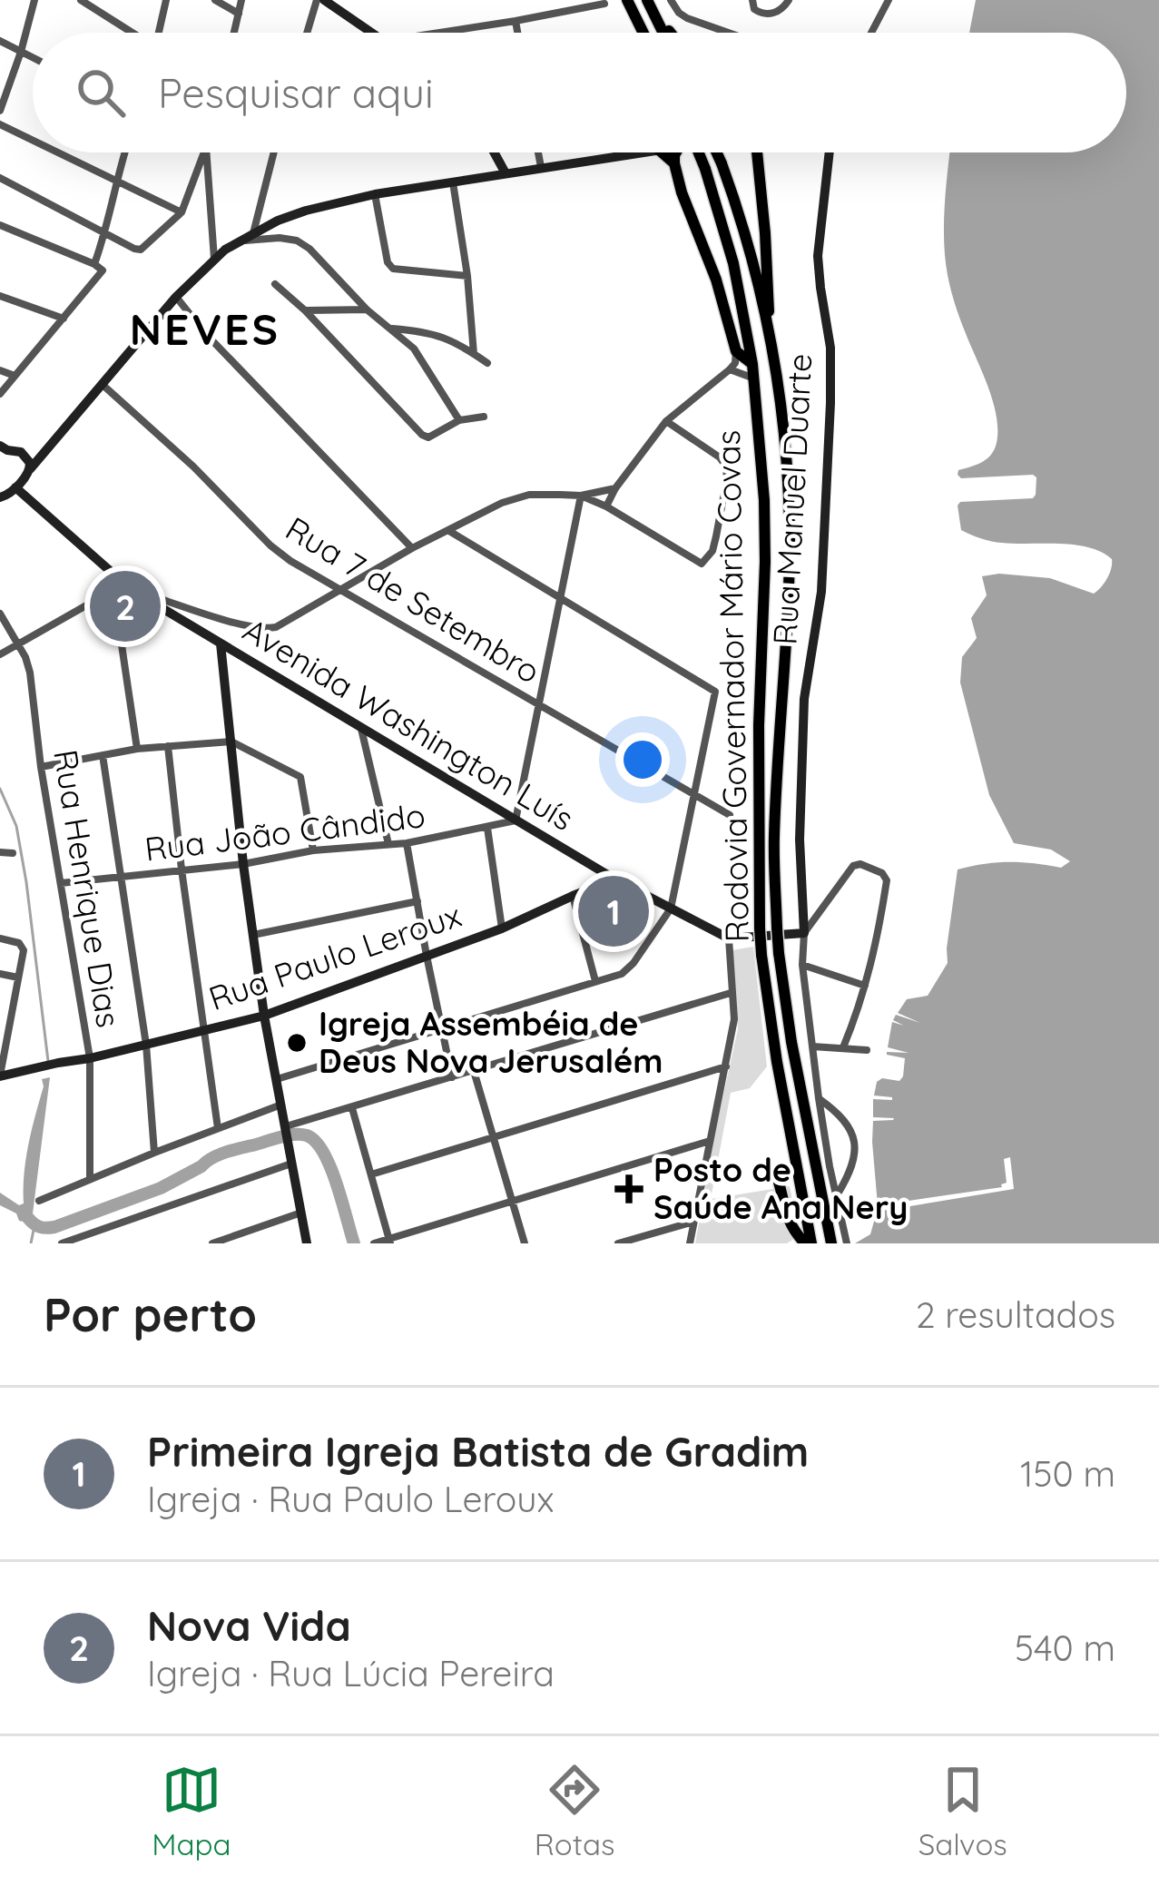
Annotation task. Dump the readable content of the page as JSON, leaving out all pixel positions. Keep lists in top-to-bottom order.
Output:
{
  "streets": {
    "highway": ["Rodovia Governador Mário Covas"],
    "street": [
      "Rua Manuel Duarte",
      "Rua 7 de Setembro",
      "Avenida Washington Luís",
      "Rua João Cândido",
      "Rua Henrique Dias",
      "Rua Paulo Leroux"
    ]
  },
  "crossings": [
    ["Avenida Washington Luís", "Rua João Cândido"],
    ["Avenida Washington Luís", "Rua Paulo Leroux"],
    ["Rua João Cândido", "Rua Henrique Dias"],
    ["Rua Henrique Dias", "Rua Paulo Leroux"]
  ],
  "districts": ["NEVES"],
  "places": {
    "other": ["Igreja Assembéia de Deus Nova Jerusalém"],
    "health": ["Posto de Saúde Ana Nery"]
  },
  "page": {
    "search": "Pesquisar aqui",
    "pins": ["2", "1"],
    "heading": ["Por perto", "2 resultados"],
    "list": [
      {
        "mark": "1",
        "name": "Primeira Igreja Batista de Gradim",
        "note": "Igreja · Rua Paulo Leroux",
        "value": "150 m"
      },
      {
        "mark": "2",
        "name": "Nova Vida",
        "note": "Igreja · Rua Lúcia Pereira",
        "value": "540 m"
      }
    ],
    "nav": ["Mapa", "Rotas", "Salvos"]
  }
}
